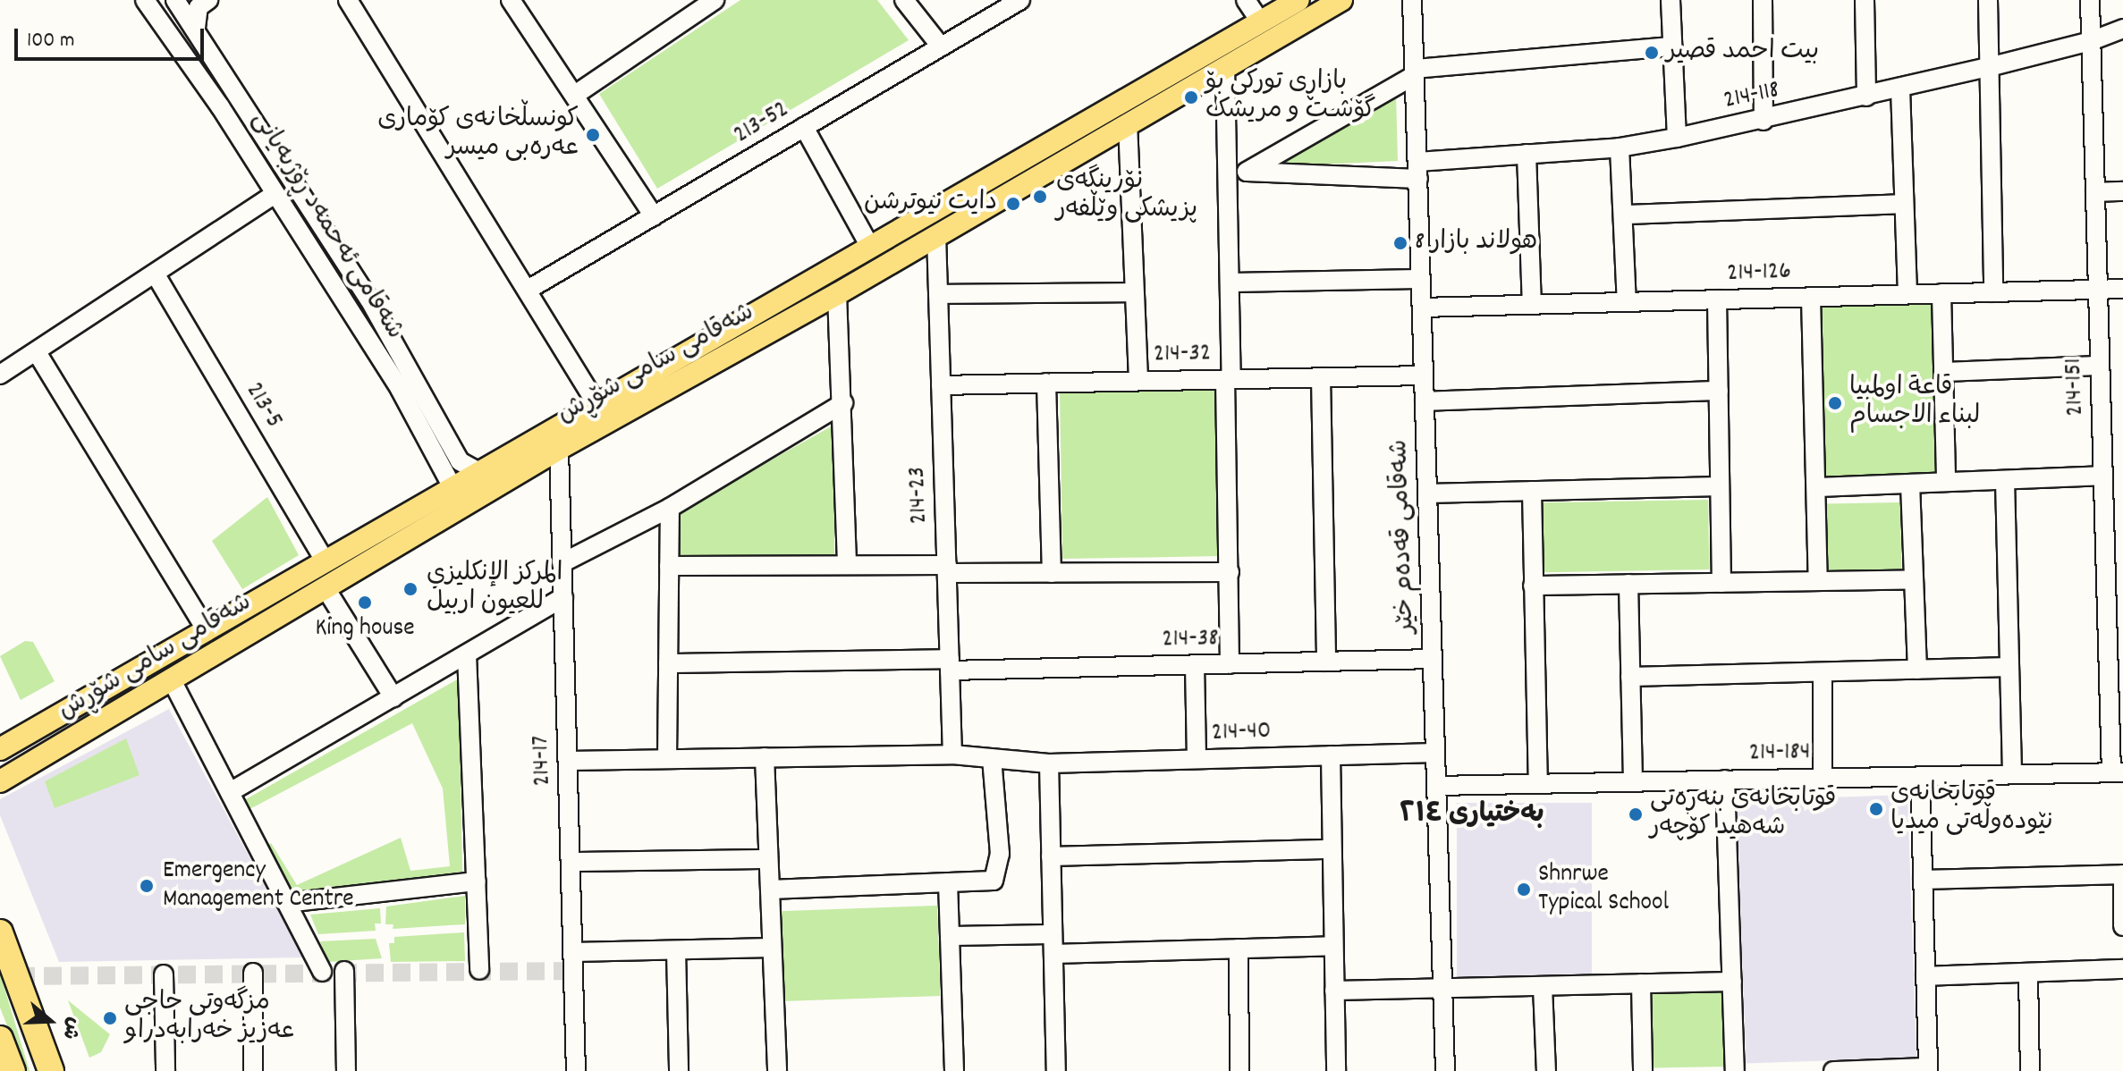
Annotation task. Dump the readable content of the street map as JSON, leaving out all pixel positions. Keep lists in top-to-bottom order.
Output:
{
  "streets": {
    "main road": ["شەقامی سامی شۆڕش"],
    "street": [
      "214-118",
      "213-52",
      "شەقامی ئەحمەد ڕۆژبەیانی",
      "214-126",
      "214-32",
      "214-151",
      "213-5",
      "214-23",
      "شەقامی قەدەم خێر",
      "214-38",
      "214-40",
      "214-184",
      "214-17"
    ]
  },
  "crossings": [
    ["214-118", "214-151"],
    ["214-118", "شەقامی قەدەم خێر"],
    ["شەقامی ئەحمەد ڕۆژبەیانی", "شەقامی سامی شۆڕش"],
    ["214-126", "214-151"],
    ["214-126", "شەقامی قەدەم خێر"],
    ["214-32", "214-23"],
    ["214-32", "شەقامی قەدەم خێر"],
    ["شەقامی سامی شۆڕش", "213-5"],
    ["شەقامی سامی شۆڕش", "214-23"],
    ["شەقامی سامی شۆڕش", "214-17"],
    ["214-151", "214-184"],
    ["214-23", "214-38"],
    ["214-23", "214-40"],
    ["شەقامی قەدەم خێر", "214-38"],
    ["شەقامی قەدەم خێر", "214-40"],
    ["شەقامی قەدەم خێر", "214-184"],
    ["214-40", "214-17"]
  ],
  "districts": ["بەختیاری ٢١٤"],
  "places": [
    "بيت احمد قصير",
    "بازاڕی تورکی بۆ گۆشـت و مریشک",
    "کونسڵخانەی کۆماری عەرەبی میسر",
    "نۆرینگەی پزیشکی وێڵفەر",
    "دايت نيوترشن",
    "هولاند بازار 8",
    "قاعة اولمبيا لبناء الاجسام",
    "المركز الإنكليزي للعيون اربيل",
    "King house",
    "قوتابخانەی نێودەوڵەتی میدیا",
    "قوتابخانەی بنەڕەتی شەهید کۆچەر",
    "Emergency Management Centre",
    "Shnrwe Typical School",
    "مزگەوتی حاجی عەزیز خەرابەدراو"
  ],
  "scale_bar": "100 m",
  "north": "right"
}
